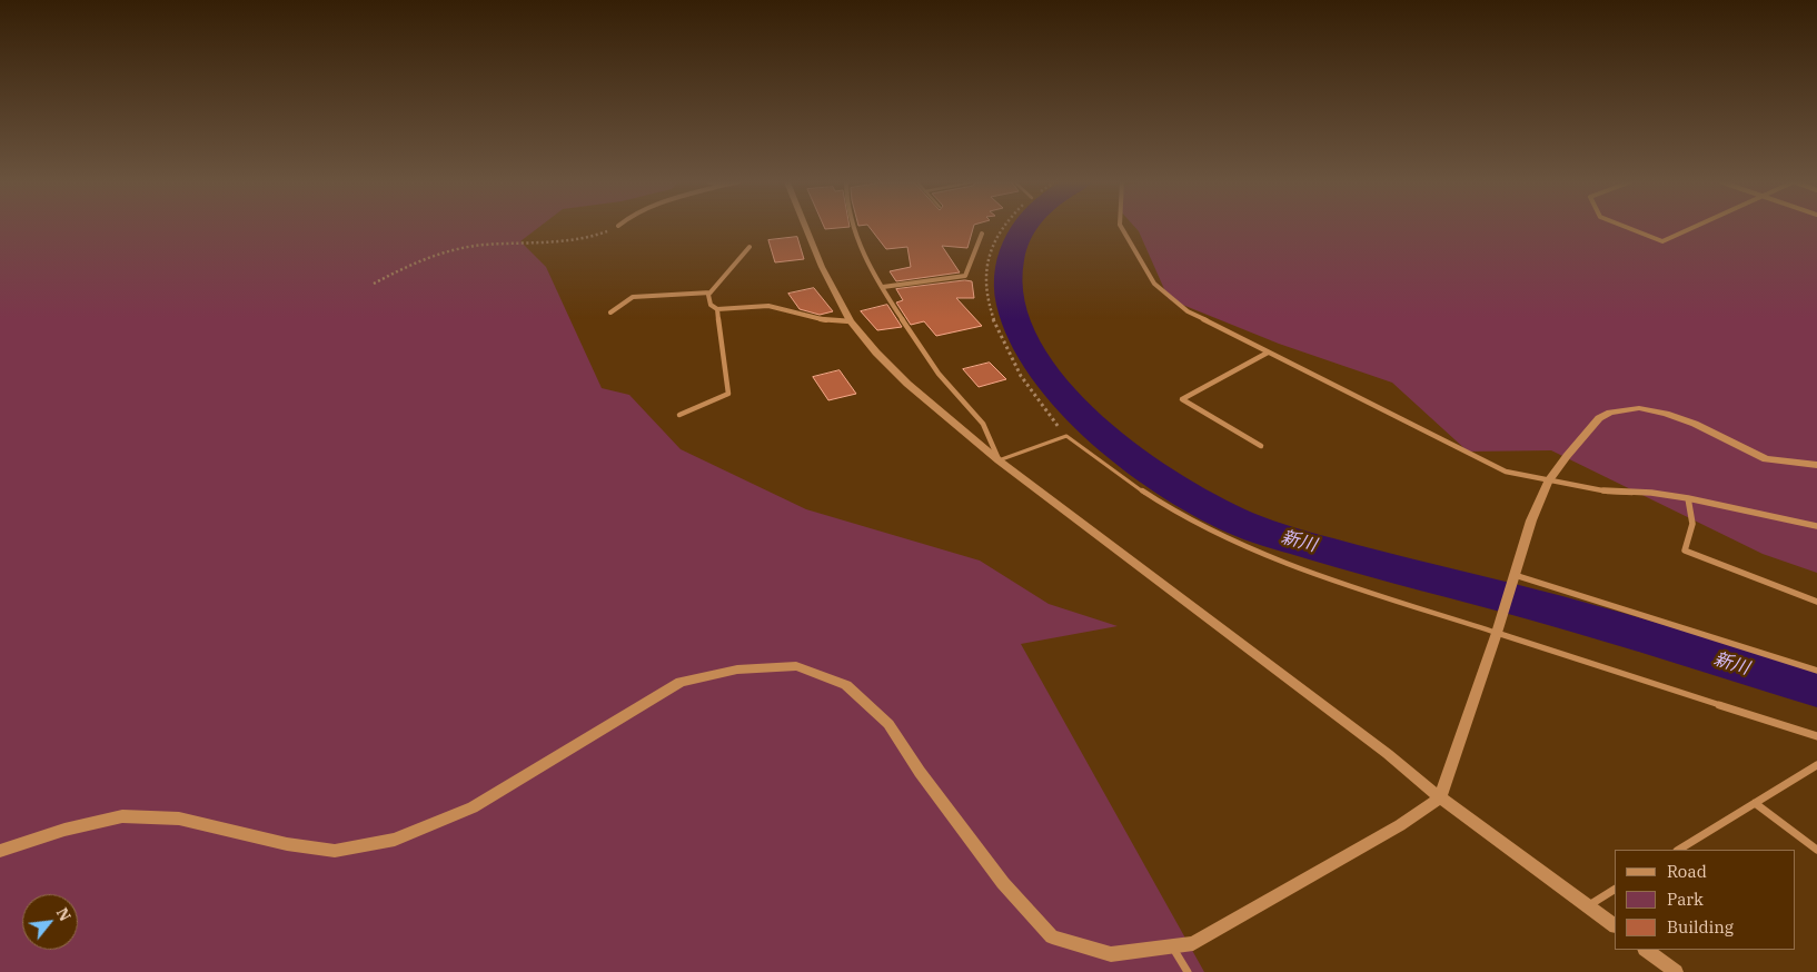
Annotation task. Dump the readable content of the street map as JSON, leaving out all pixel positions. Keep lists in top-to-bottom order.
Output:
{
  "water": ["新川"],
  "legend": ["Road", "Park", "Building"],
  "north": "top right"
}
